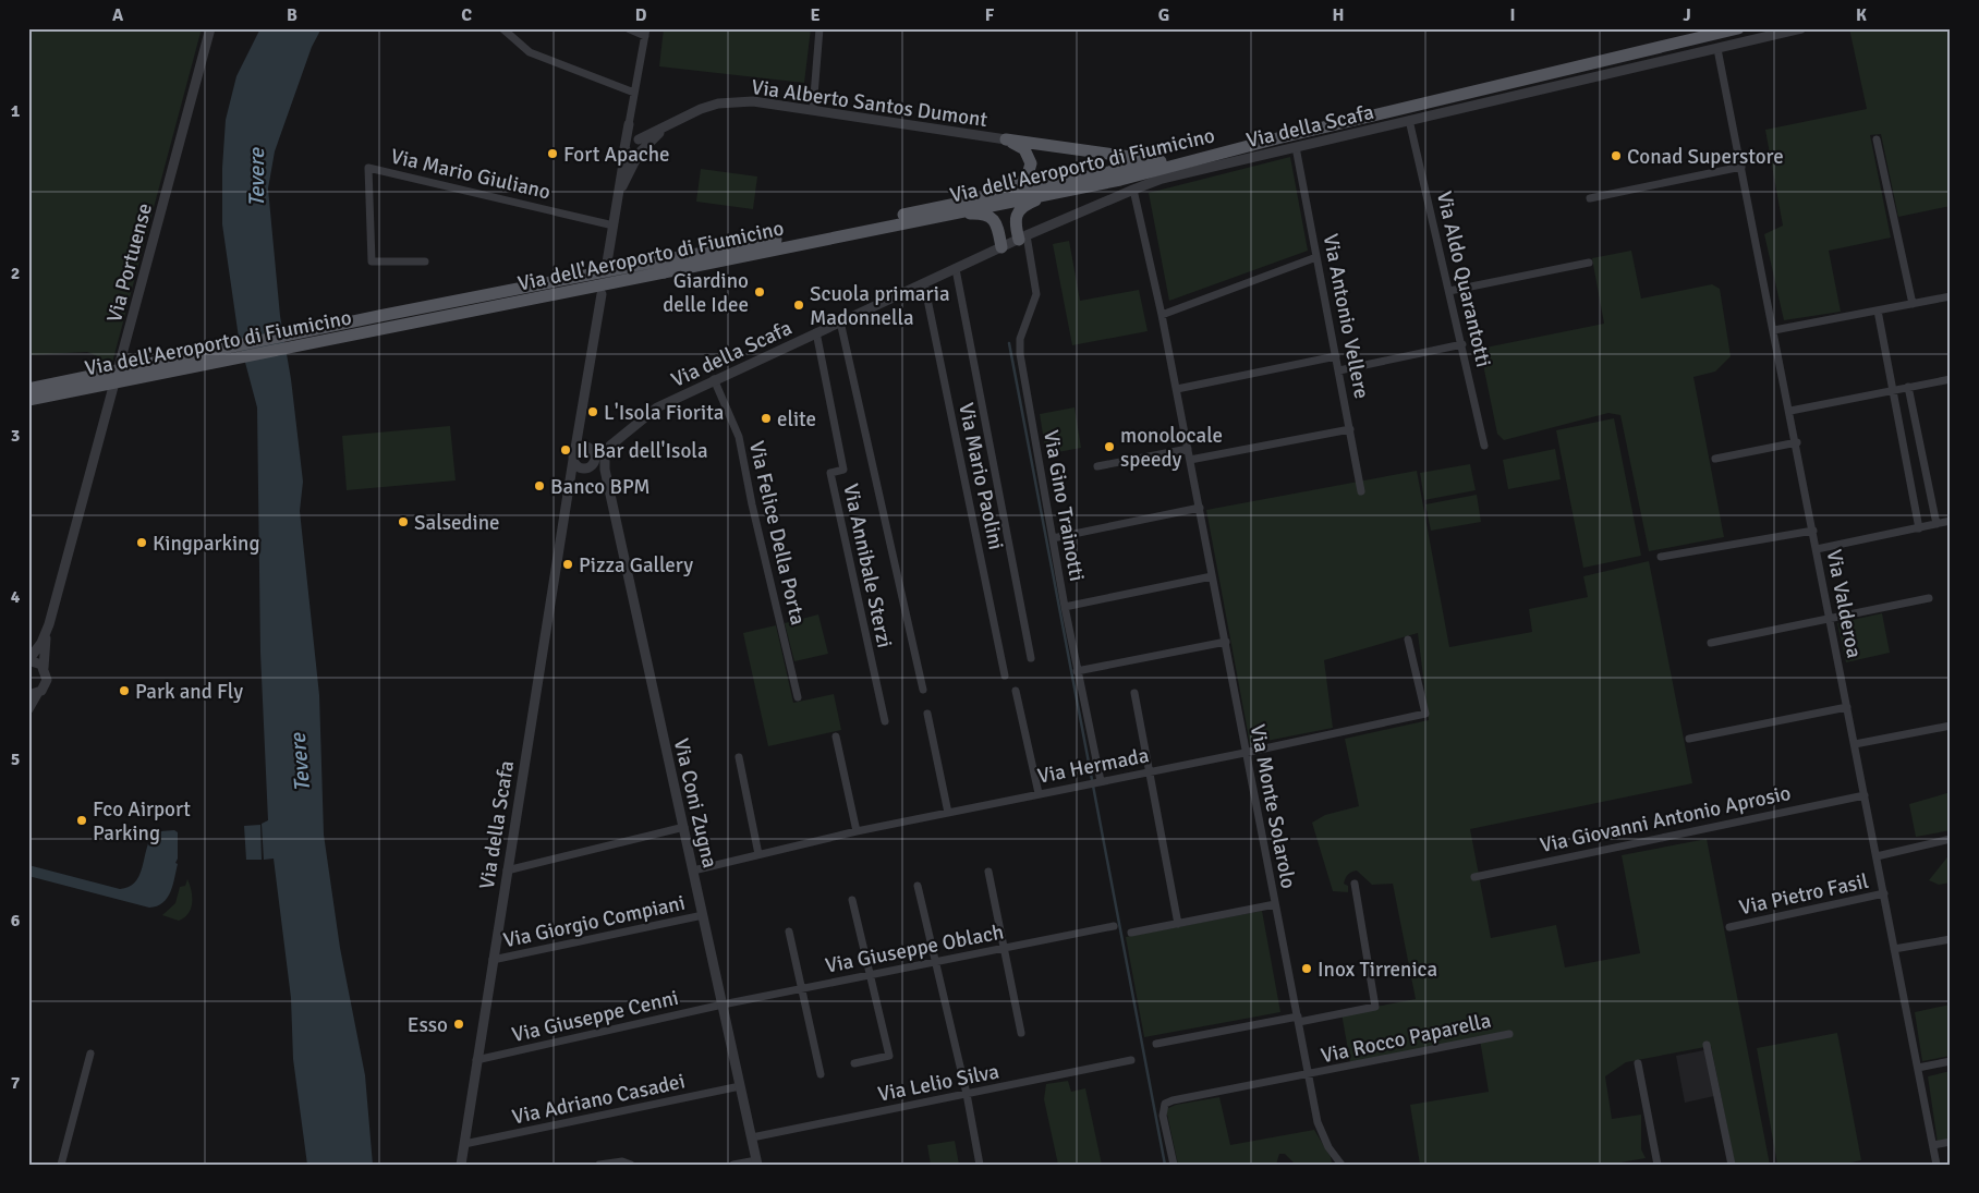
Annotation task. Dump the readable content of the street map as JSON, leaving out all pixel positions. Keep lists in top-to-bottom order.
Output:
{
  "streets": {
    "main road": ["Via dell'Aeroporto di Fiumicino"],
    "street": [
      "Via Alberto Santos Dumont",
      "Via della Scafa",
      "Via Mario Giuliano",
      "Via Portuense",
      "Via Aldo Quarantotti",
      "Via Antonio Vellere",
      "Via Mario Paolini",
      "Via Gino Trainotti",
      "Via Felice Della Porta",
      "Via Annibale Sterzi",
      "Via Valderoa",
      "Via Hermada",
      "Via Coni Zugna",
      "Via Monte Solarolo",
      "Via Giovanni Antonio Aprosio",
      "Via Pietro Fasil",
      "Via Giorgio Compiani",
      "Via Giuseppe Oblach",
      "Via Giuseppe Cenni",
      "Via Rocco Paparella",
      "Via Lelio Silva",
      "Via Adriano Casadei"
    ]
  },
  "crossings": [
    ["Via della Scafa", "Via Aldo Quarantotti"],
    ["Via della Scafa", "Via Antonio Vellere"],
    ["Via della Scafa", "Via Mario Paolini"],
    ["Via della Scafa", "Via Gino Trainotti"],
    ["Via della Scafa", "Via Felice Della Porta"],
    ["Via della Scafa", "Via Annibale Sterzi"],
    ["Via della Scafa", "Via Valderoa"],
    ["Via della Scafa", "Via Coni Zugna"],
    ["Via della Scafa", "Via Monte Solarolo"],
    ["Via della Scafa", "Via Giorgio Compiani"],
    ["Via della Scafa", "Via Giuseppe Cenni"],
    ["Via della Scafa", "Via Adriano Casadei"],
    ["Via Gino Trainotti", "Via Hermada"],
    ["Via Valderoa", "Via Giovanni Antonio Aprosio"],
    ["Via Valderoa", "Via Pietro Fasil"],
    ["Via Hermada", "Via Coni Zugna"],
    ["Via Hermada", "Via Monte Solarolo"],
    ["Via Coni Zugna", "Via Giorgio Compiani"],
    ["Via Coni Zugna", "Via Giuseppe Oblach"],
    ["Via Coni Zugna", "Via Giuseppe Cenni"],
    ["Via Coni Zugna", "Via Lelio Silva"],
    ["Via Coni Zugna", "Via Adriano Casadei"],
    ["Via Monte Solarolo", "Via Rocco Paparella"],
    ["Via Giuseppe Oblach", "Via Giuseppe Cenni"]
  ],
  "water": ["Tevere"],
  "places": [
    "Fort Apache",
    "Conad Superstore",
    "Giardino delle Idee",
    "Scuola primaria Madonnella",
    "L'Isola Fiorita",
    "elite",
    "monolocale speedy",
    "Il Bar dell'Isola",
    "Banco BPM",
    "Salsedine",
    "Kingparking",
    "Pizza Gallery",
    "Park and Fly",
    "Fco Airport Parking",
    "Inox Tirrenica",
    "Esso"
  ],
  "grid": {
    "columns": [
      "A",
      "B",
      "C",
      "D",
      "E",
      "F",
      "G",
      "H",
      "I",
      "J",
      "K"
    ],
    "rows": [
      "1",
      "2",
      "3",
      "4",
      "5",
      "6",
      "7"
    ]
  }
}
